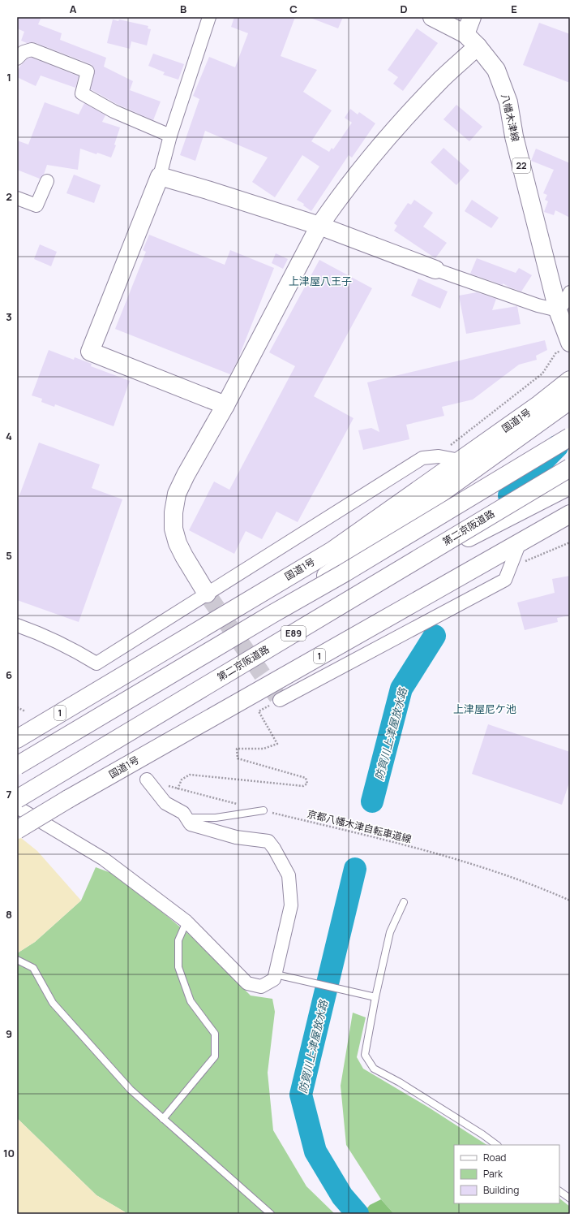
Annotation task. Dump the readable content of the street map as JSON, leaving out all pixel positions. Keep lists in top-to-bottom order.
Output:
{
  "streets": {
    "main road": [
      "八幡木津線",
      "22",
      "国道1号",
      "第二京阪道路",
      "E89",
      "1"
    ],
    "path": ["京都八幡木津自転車道線"]
  },
  "districts": ["上津屋八王子", "上津屋尼ケ池"],
  "water": ["防賀川上津屋放水路"],
  "legend": ["Road", "Park", "Building"],
  "grid": {
    "columns": [
      "A",
      "B",
      "C",
      "D",
      "E"
    ],
    "rows": [
      "1",
      "2",
      "3",
      "4",
      "5",
      "6",
      "7",
      "8",
      "9",
      "10"
    ]
  }
}
